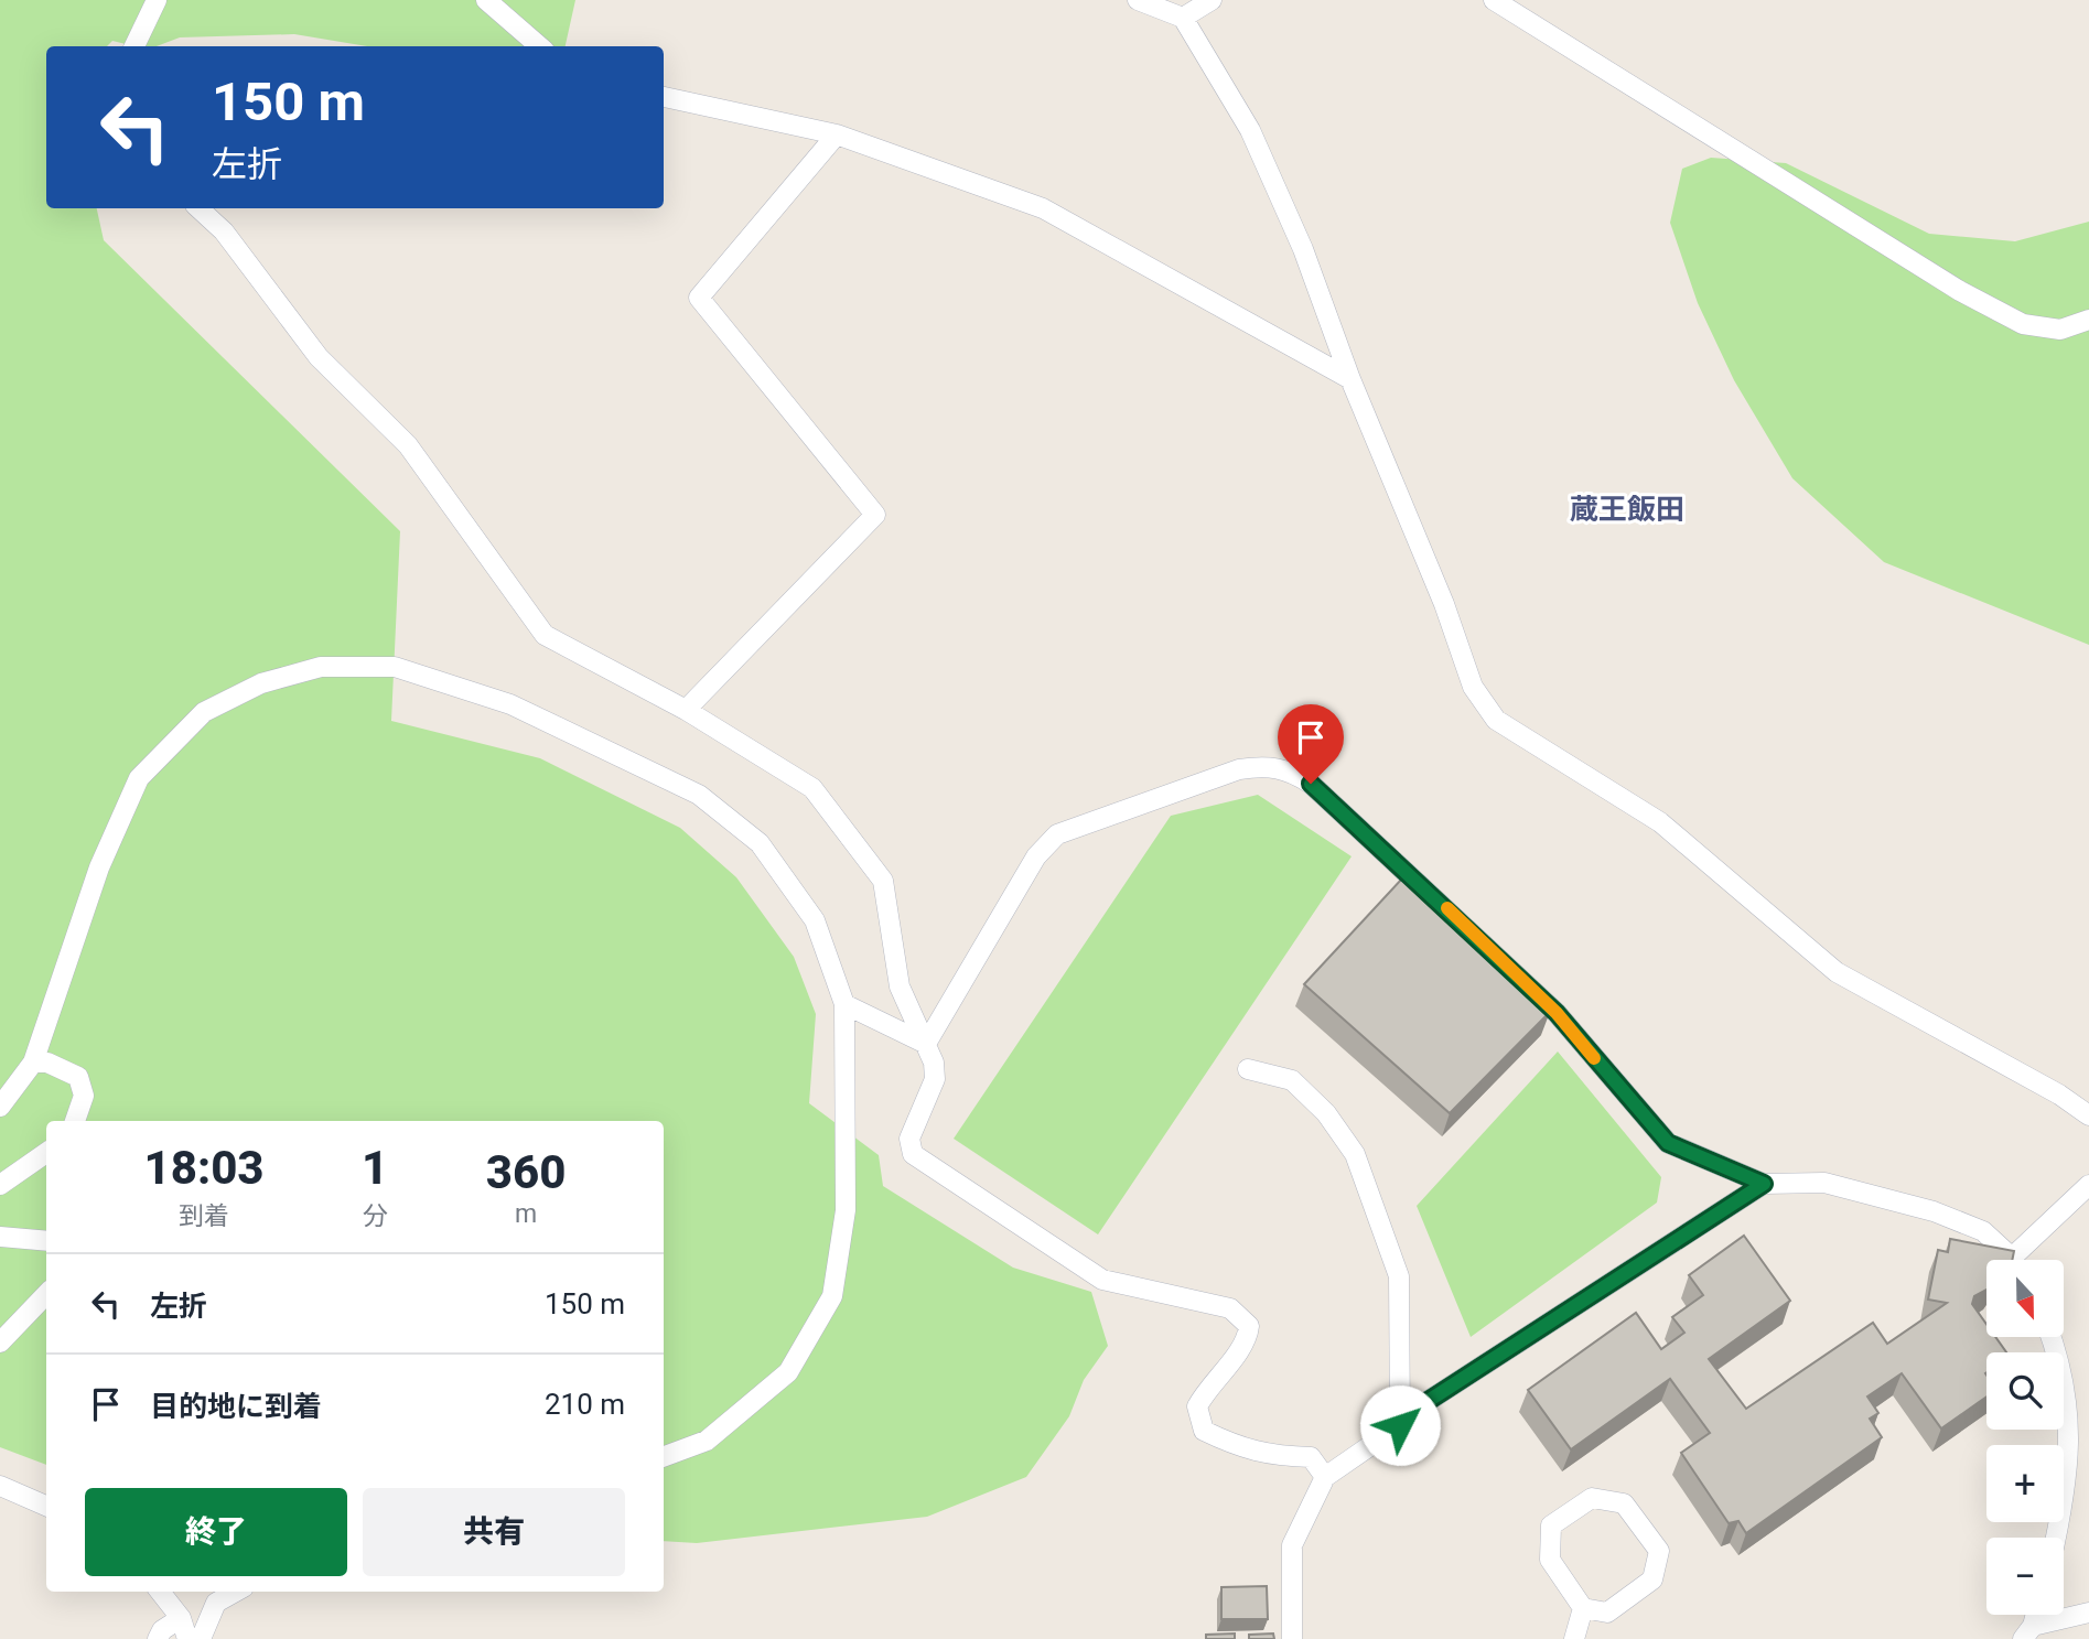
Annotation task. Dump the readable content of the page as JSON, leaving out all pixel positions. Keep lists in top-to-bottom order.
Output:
{
  "districts": ["蔵王飯田"],
  "north": "bottom",
  "page": {
    "turn": ["150 m", "左折"],
    "eta": [
      "18:03",
      "到着",
      "1",
      "分",
      "360",
      "m"
    ],
    "list": [
      {
        "name": "左折",
        "value": "150 m"
      },
      {
        "name": "目的地に到着",
        "value": "210 m"
      }
    ],
    "map_buttons": ["+", "−"],
    "buttons": ["終了", "共有"]
  }
}
